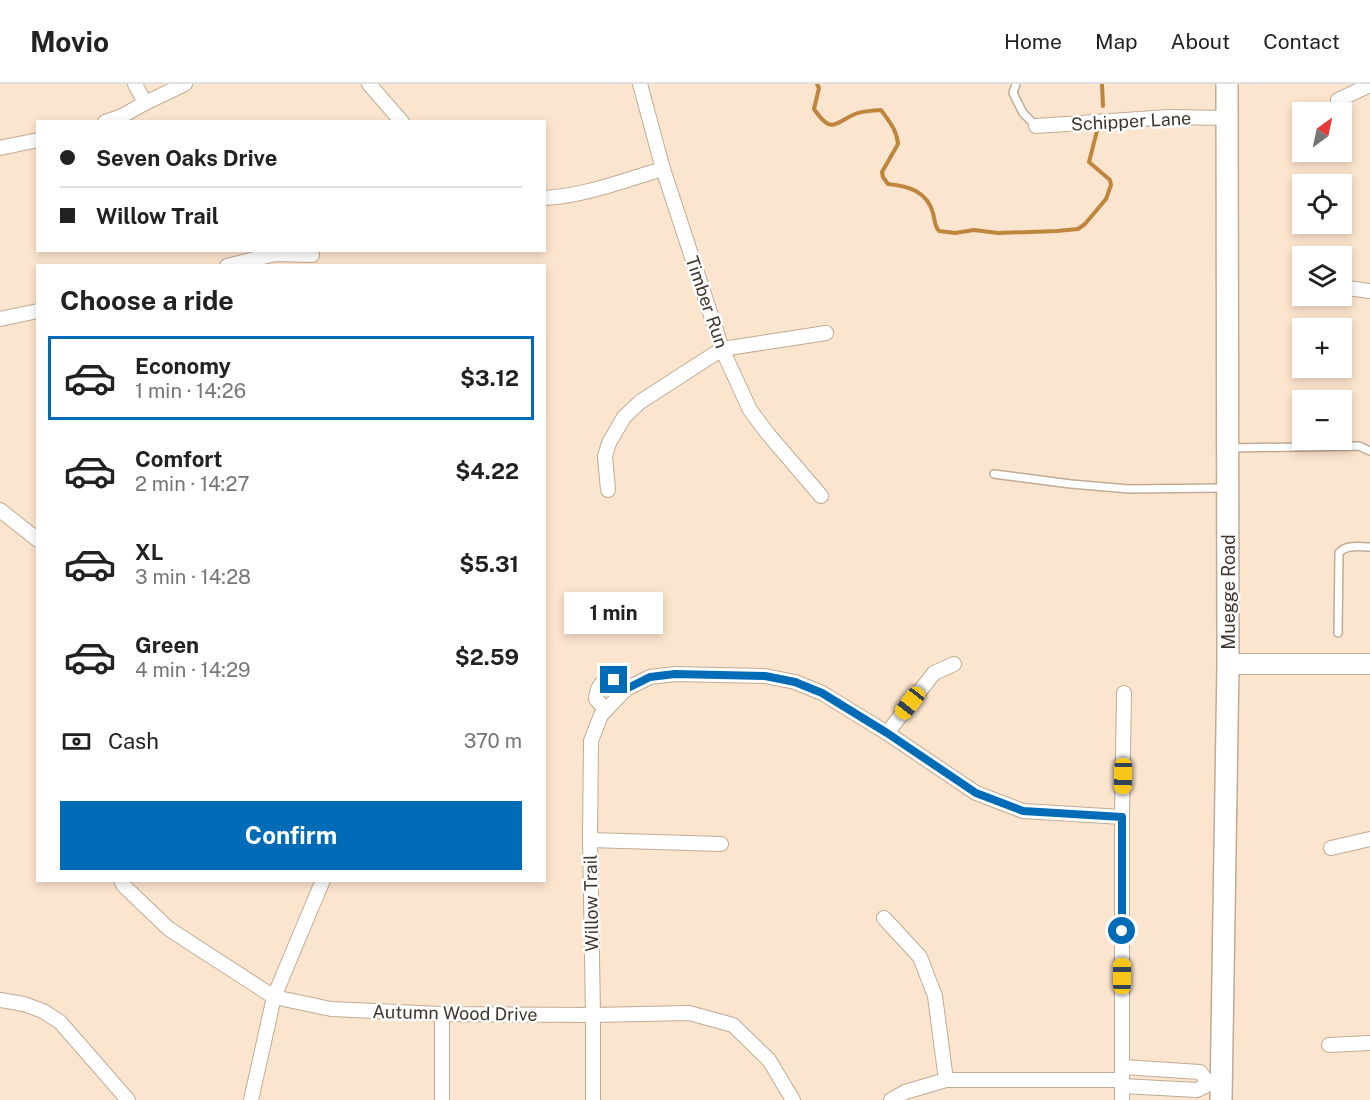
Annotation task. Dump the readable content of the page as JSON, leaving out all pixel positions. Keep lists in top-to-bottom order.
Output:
{
  "streets": {
    "main road": ["Muegge Road"],
    "street": [
      "Schipper Lane",
      "Timber Run",
      "Willow Trail",
      "Autumn Wood Drive"
    ]
  },
  "crossings": [
    ["Schipper Lane", "Muegge Road"],
    ["Willow Trail", "Autumn Wood Drive"]
  ],
  "north": "top right",
  "page": {
    "header": "Movio",
    "nav": [
      "Home",
      "Map",
      "About",
      "Contact"
    ],
    "map_buttons": ["+", "−"],
    "banner": ["Seven Oaks Drive", "Willow Trail"],
    "heading": "Choose a ride",
    "list": [
      {
        "name": "Economy",
        "note": "1 min · 14:26",
        "value": "$3.12"
      },
      {
        "name": "Comfort",
        "note": "2 min · 14:27",
        "value": "$4.22"
      },
      {
        "name": "XL",
        "note": "3 min · 14:28",
        "value": "$5.31"
      },
      {
        "name": "Green",
        "note": "4 min · 14:29",
        "value": "$2.59"
      }
    ],
    "bubble": "1 min",
    "pay": ["Cash", "370 m"],
    "buttons": "Confirm"
  }
}
